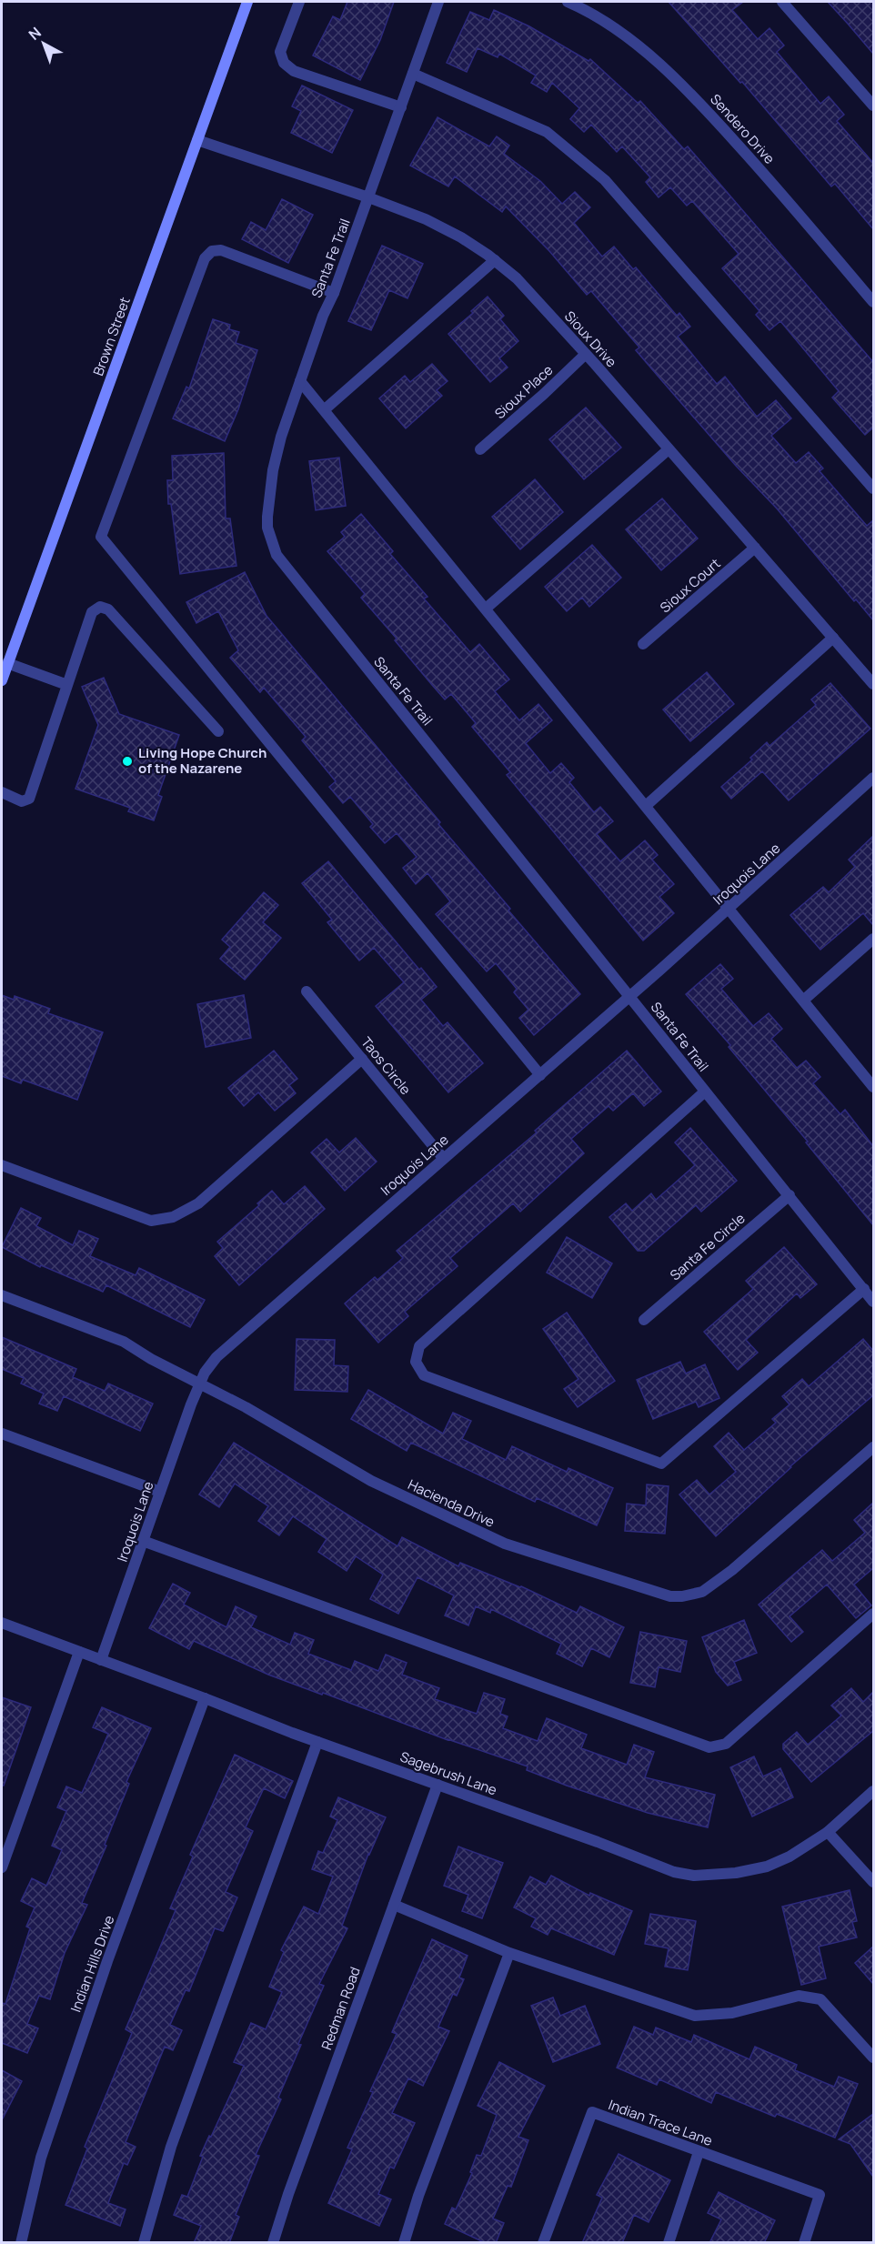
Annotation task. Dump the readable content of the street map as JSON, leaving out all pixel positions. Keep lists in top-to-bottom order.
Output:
{
  "streets": {
    "main road": ["Brown Street"],
    "street": [
      "Sendero Drive",
      "Santa Fe Trail",
      "Sioux Drive",
      "Sioux Place",
      "Sioux Court",
      "Iroquois Lane",
      "Taos Circle",
      "Santa Fe Circle",
      "Hacienda Drive",
      "Sagebrush Lane",
      "Indian Hills Drive",
      "Redman Road",
      "Indian Trace Lane"
    ]
  },
  "crossings": [
    ["Santa Fe Trail", "Sioux Drive"],
    ["Santa Fe Trail", "Iroquois Lane"],
    ["Santa Fe Trail", "Santa Fe Circle"],
    ["Brown Street", "Sioux Drive"],
    ["Sioux Drive", "Sioux Place"],
    ["Sioux Drive", "Sioux Court"],
    ["Iroquois Lane", "Taos Circle"],
    ["Iroquois Lane", "Hacienda Drive"],
    ["Iroquois Lane", "Sagebrush Lane"],
    ["Sagebrush Lane", "Indian Hills Drive"],
    ["Sagebrush Lane", "Redman Road"]
  ],
  "places": ["Living Hope Church of the Nazarene"],
  "north": "top left"
}
